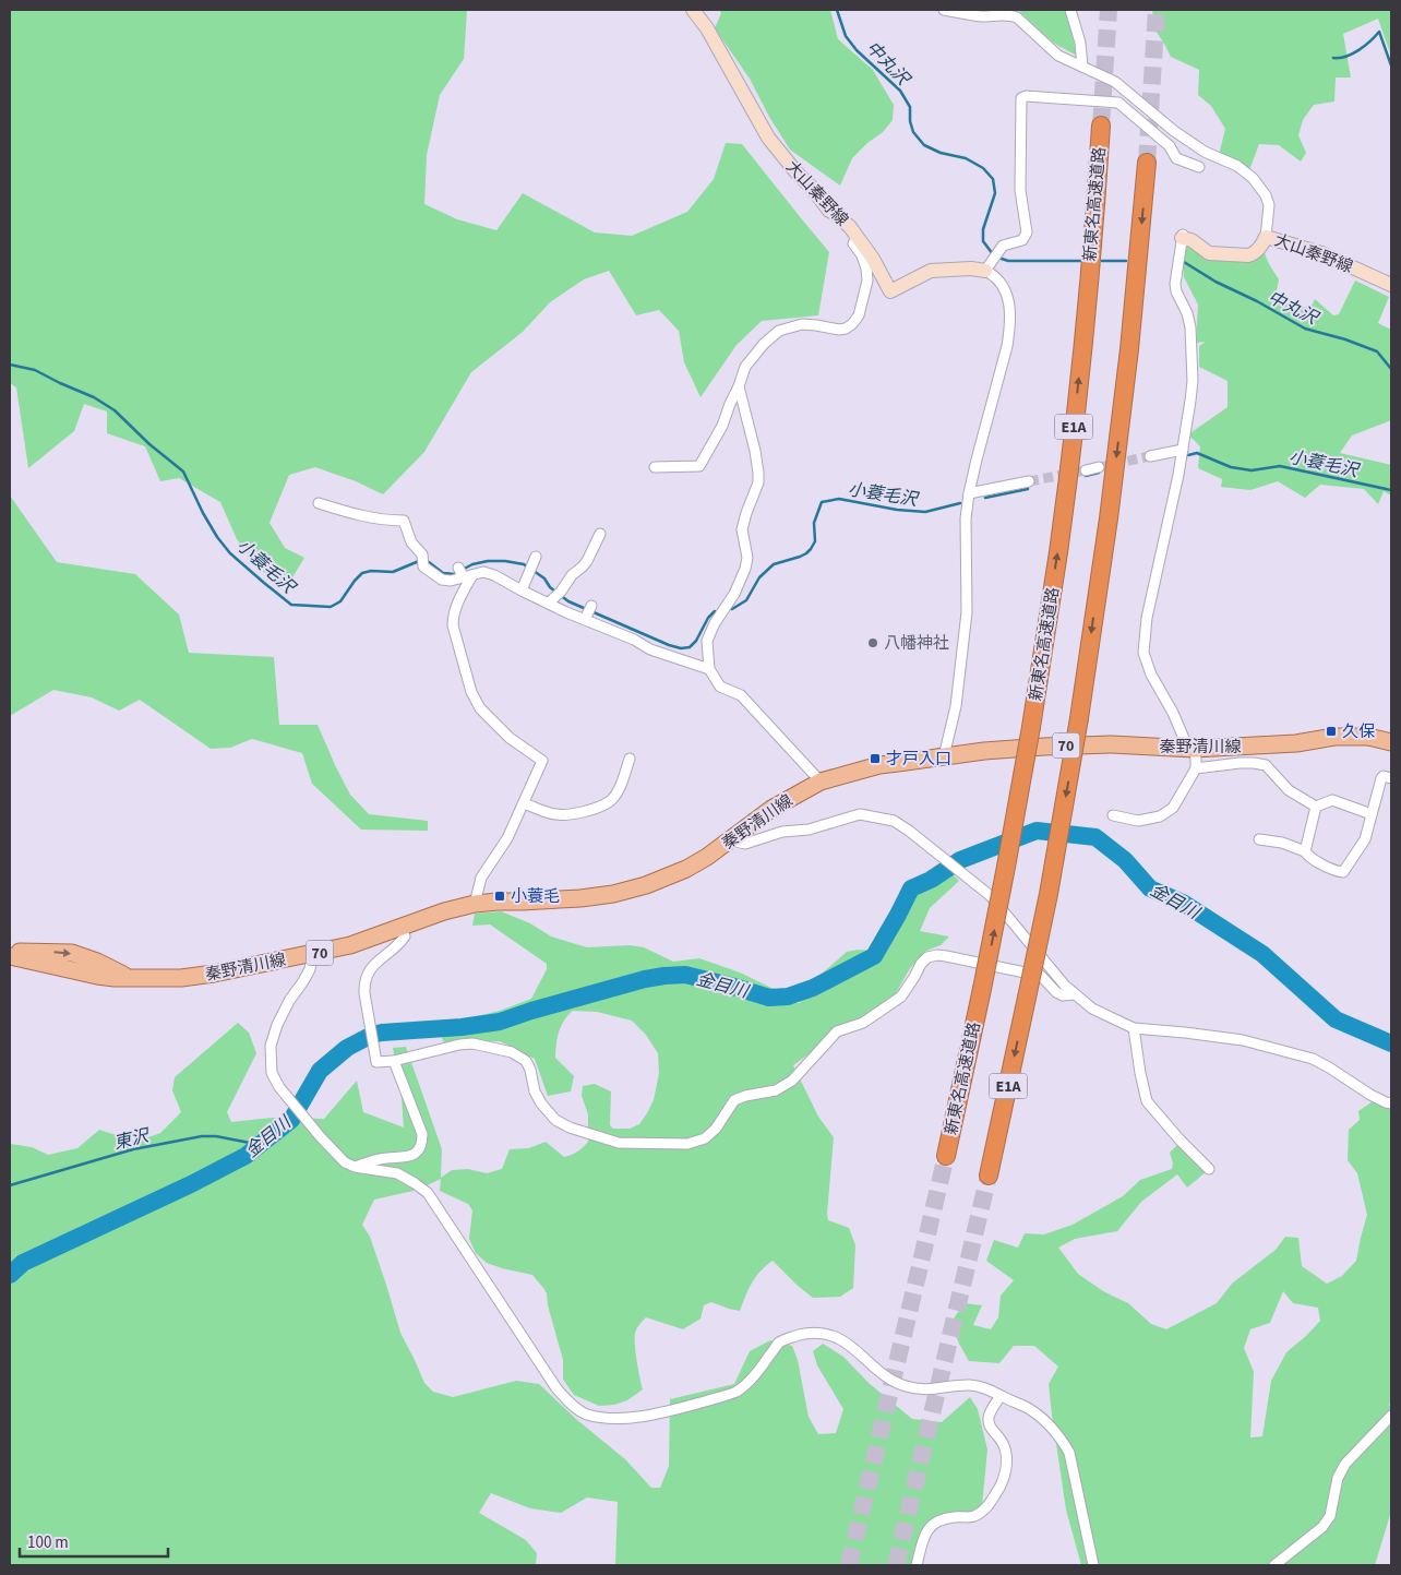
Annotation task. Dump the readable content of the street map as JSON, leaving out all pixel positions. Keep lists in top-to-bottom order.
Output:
{
  "streets": {
    "highway": ["新東名高速道路", "E1A"],
    "main road": ["大山秦野線", "70", "秦野清川線"]
  },
  "water": [
    "中丸沢",
    "小蓑毛沢",
    "金目川",
    "東沢"
  ],
  "places": {
    "other": ["八幡神社"],
    "transit": ["久保", "才戸入口", "小蓑毛"]
  },
  "scale_bar": "100 m"
}
